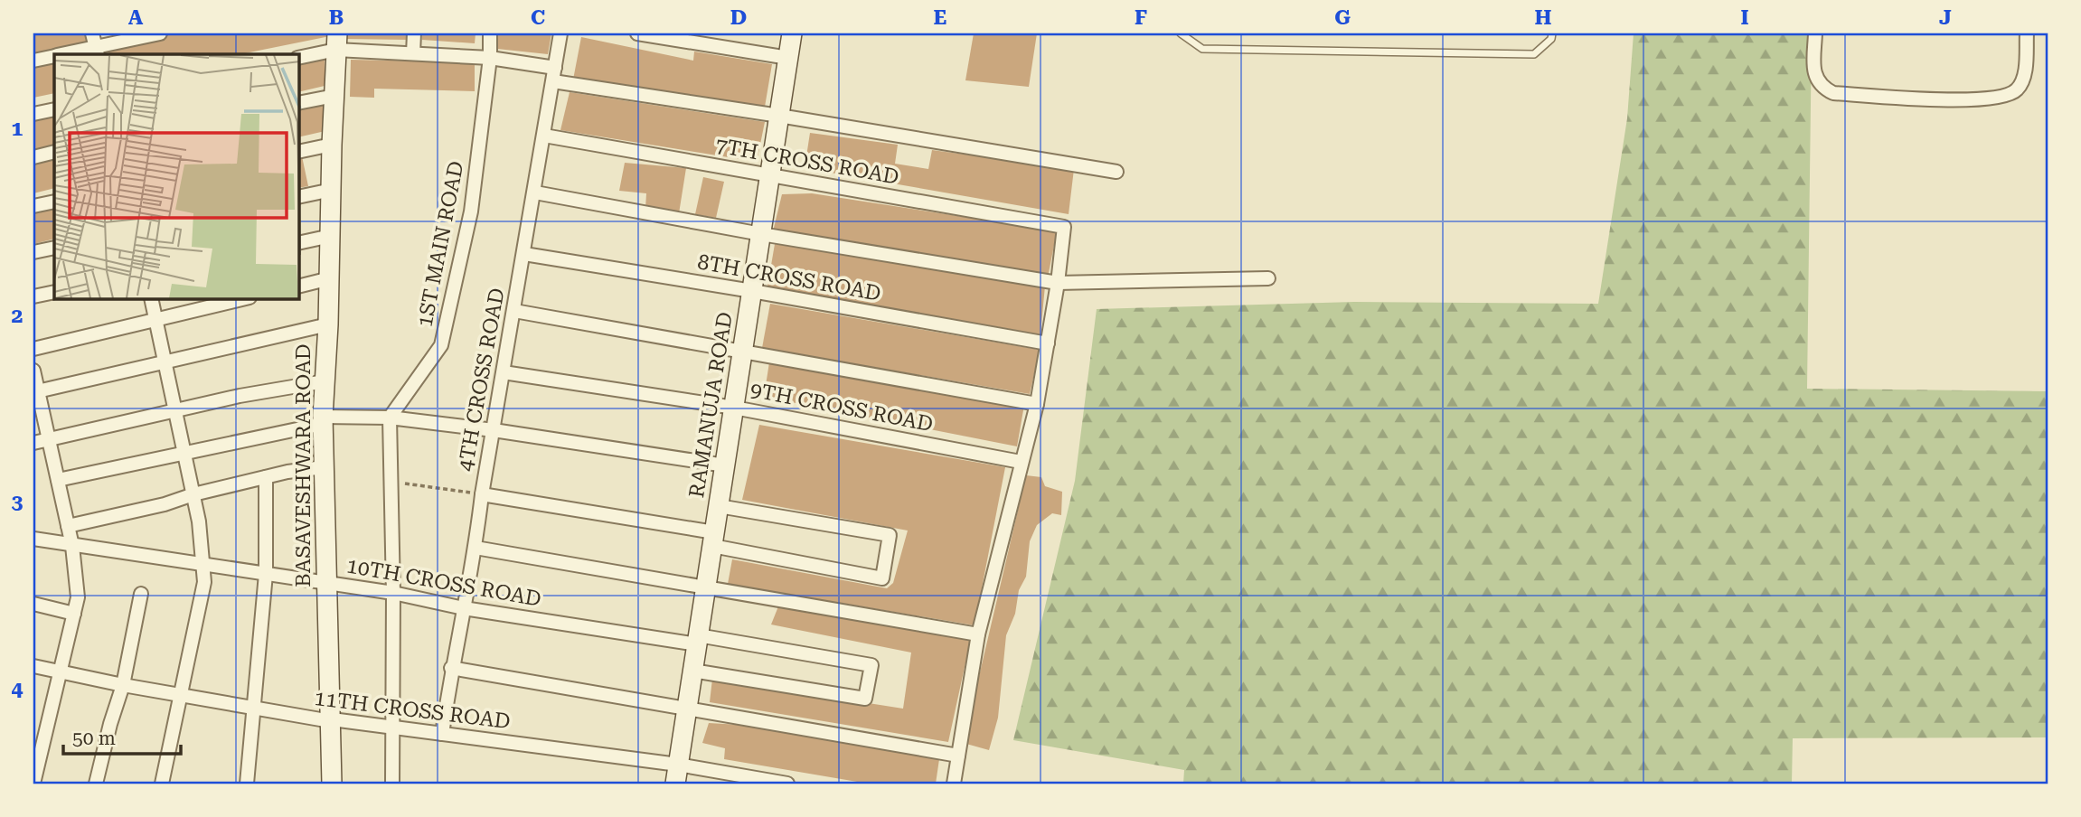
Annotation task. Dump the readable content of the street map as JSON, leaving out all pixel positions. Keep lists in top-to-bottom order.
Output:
{
  "streets": {
    "street": [
      "7TH CROSS ROAD",
      "1ST MAIN ROAD",
      "8TH CROSS ROAD",
      "4TH CROSS ROAD",
      "RAMANUJA ROAD",
      "9TH CROSS ROAD",
      "BASAVESHWARA ROAD",
      "10TH CROSS ROAD",
      "11TH CROSS ROAD"
    ]
  },
  "crossings": [
    ["7TH CROSS ROAD", "4TH CROSS ROAD"],
    ["7TH CROSS ROAD", "RAMANUJA ROAD"],
    ["8TH CROSS ROAD", "4TH CROSS ROAD"],
    ["8TH CROSS ROAD", "RAMANUJA ROAD"],
    ["4TH CROSS ROAD", "9TH CROSS ROAD"],
    ["4TH CROSS ROAD", "10TH CROSS ROAD"],
    ["4TH CROSS ROAD", "11TH CROSS ROAD"],
    ["RAMANUJA ROAD", "9TH CROSS ROAD"],
    ["RAMANUJA ROAD", "10TH CROSS ROAD"],
    ["RAMANUJA ROAD", "11TH CROSS ROAD"],
    ["BASAVESHWARA ROAD", "10TH CROSS ROAD"],
    ["BASAVESHWARA ROAD", "11TH CROSS ROAD"]
  ],
  "scale_bar": "50 m",
  "grid": {
    "columns": [
      "A",
      "B",
      "C",
      "D",
      "E",
      "F",
      "G",
      "H",
      "I",
      "J"
    ],
    "rows": [
      "1",
      "2",
      "3",
      "4"
    ]
  }
}
